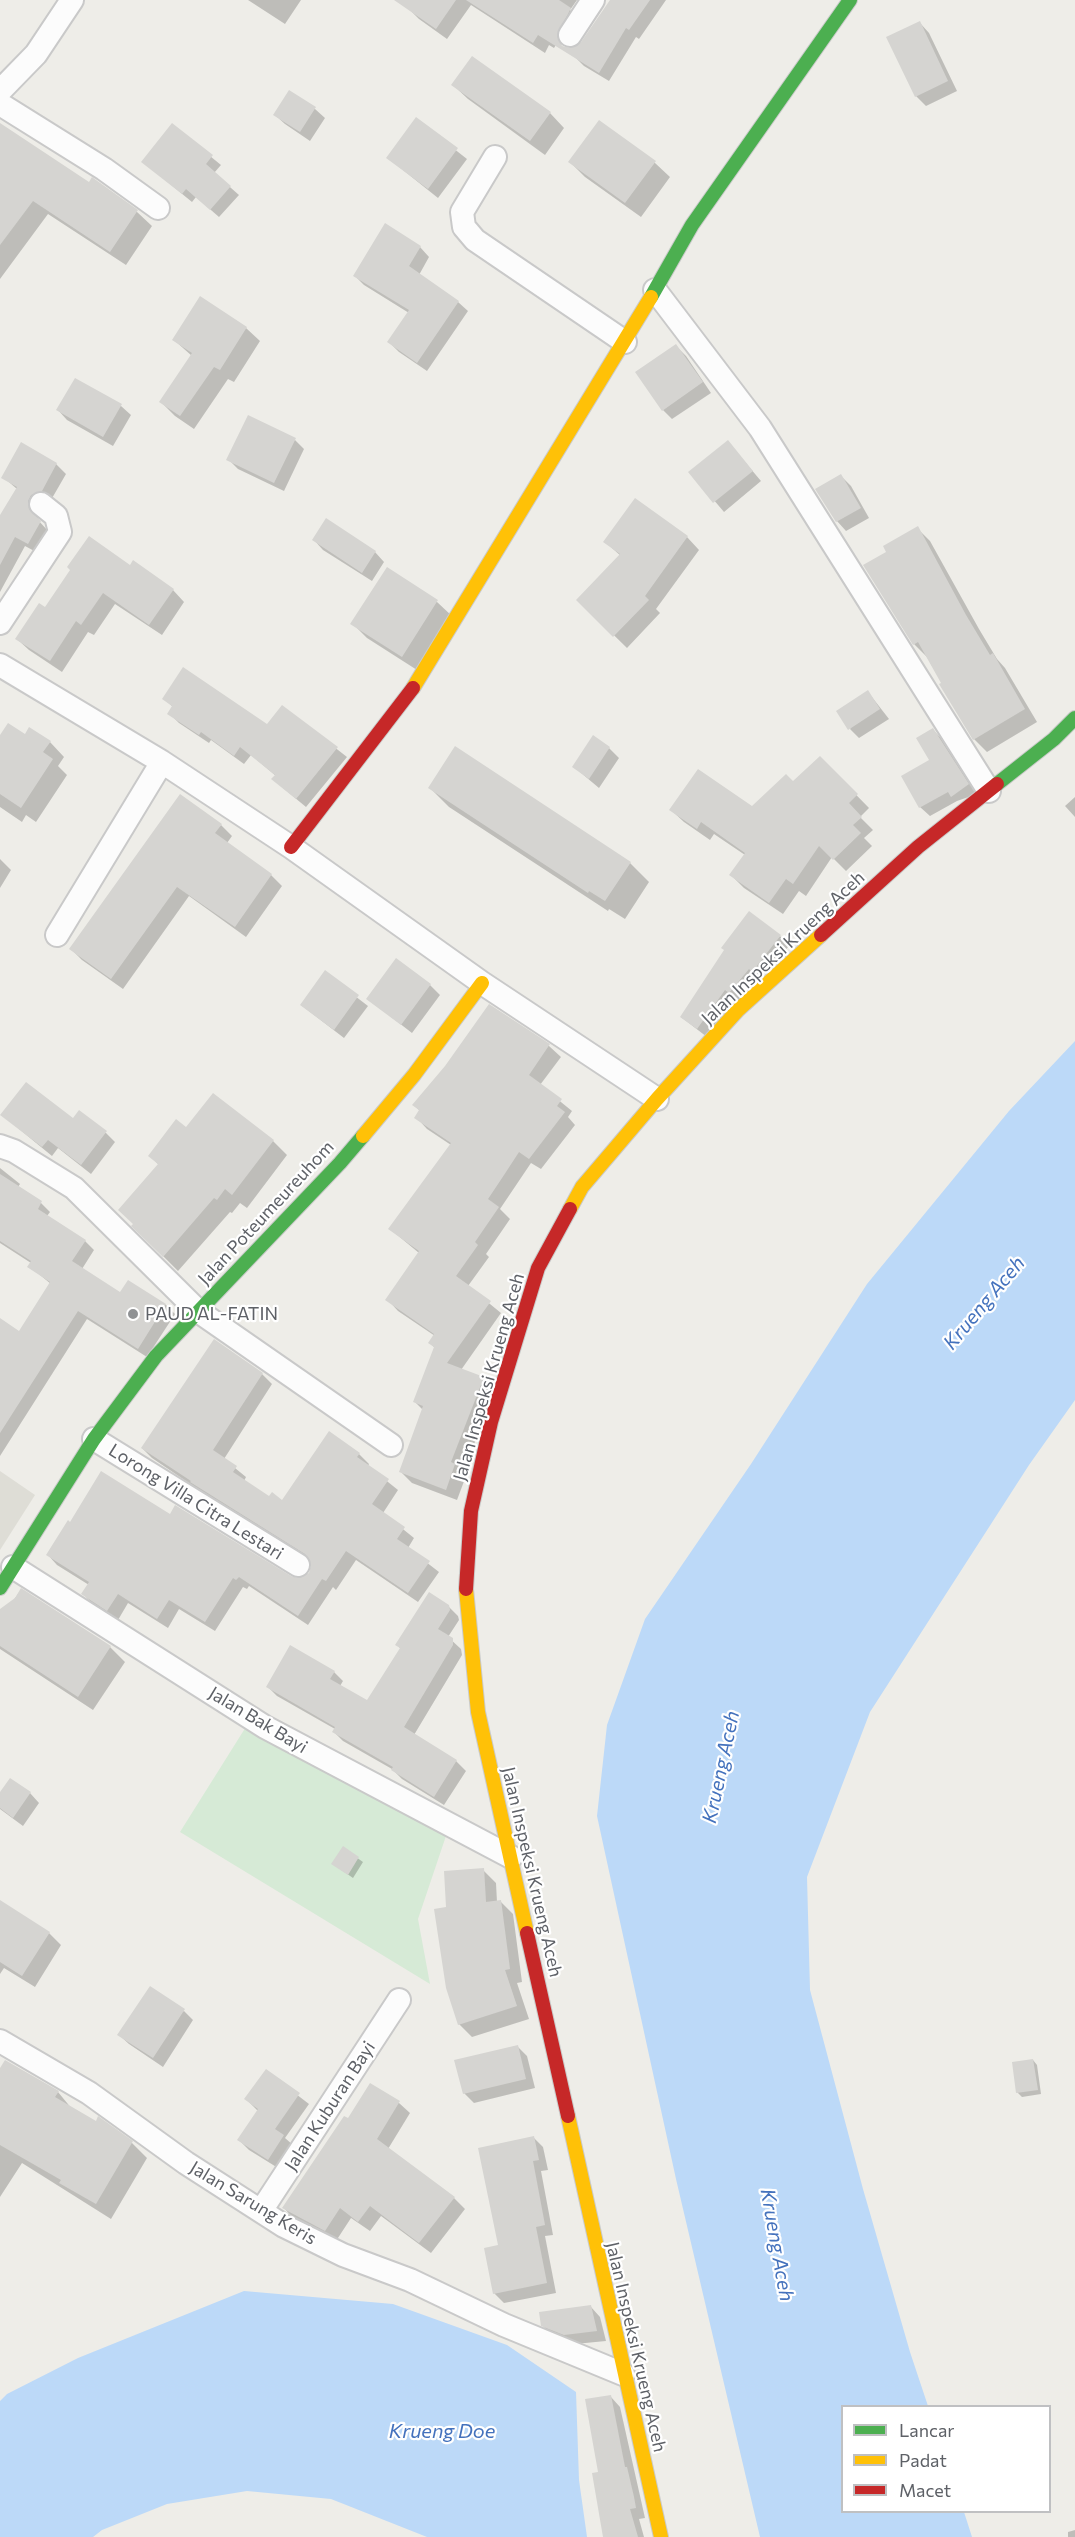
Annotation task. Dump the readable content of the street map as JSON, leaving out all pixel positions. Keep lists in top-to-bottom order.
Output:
{
  "streets": {
    "street": [
      "Jalan Inspeksi Krueng Aceh",
      "Jalan Poteumeureuhom",
      "Lorong Villa Citra Lestari",
      "Jalan Bak Bayi",
      "Jalan Kuburan Bayi",
      "Jalan Sarung Keris"
    ]
  },
  "crossings": [
    ["Jalan Inspeksi Krueng Aceh", "Jalan Bak Bayi"],
    ["Jalan Inspeksi Krueng Aceh", "Jalan Sarung Keris"],
    ["Jalan Poteumeureuhom", "Lorong Villa Citra Lestari"],
    ["Jalan Poteumeureuhom", "Jalan Bak Bayi"],
    ["Jalan Kuburan Bayi", "Jalan Sarung Keris"]
  ],
  "water": ["Krueng Aceh", "Krueng Doe"],
  "places": ["PAUD AL-FATIN"],
  "legend": ["Lancar", "Padat", "Macet"]
}
